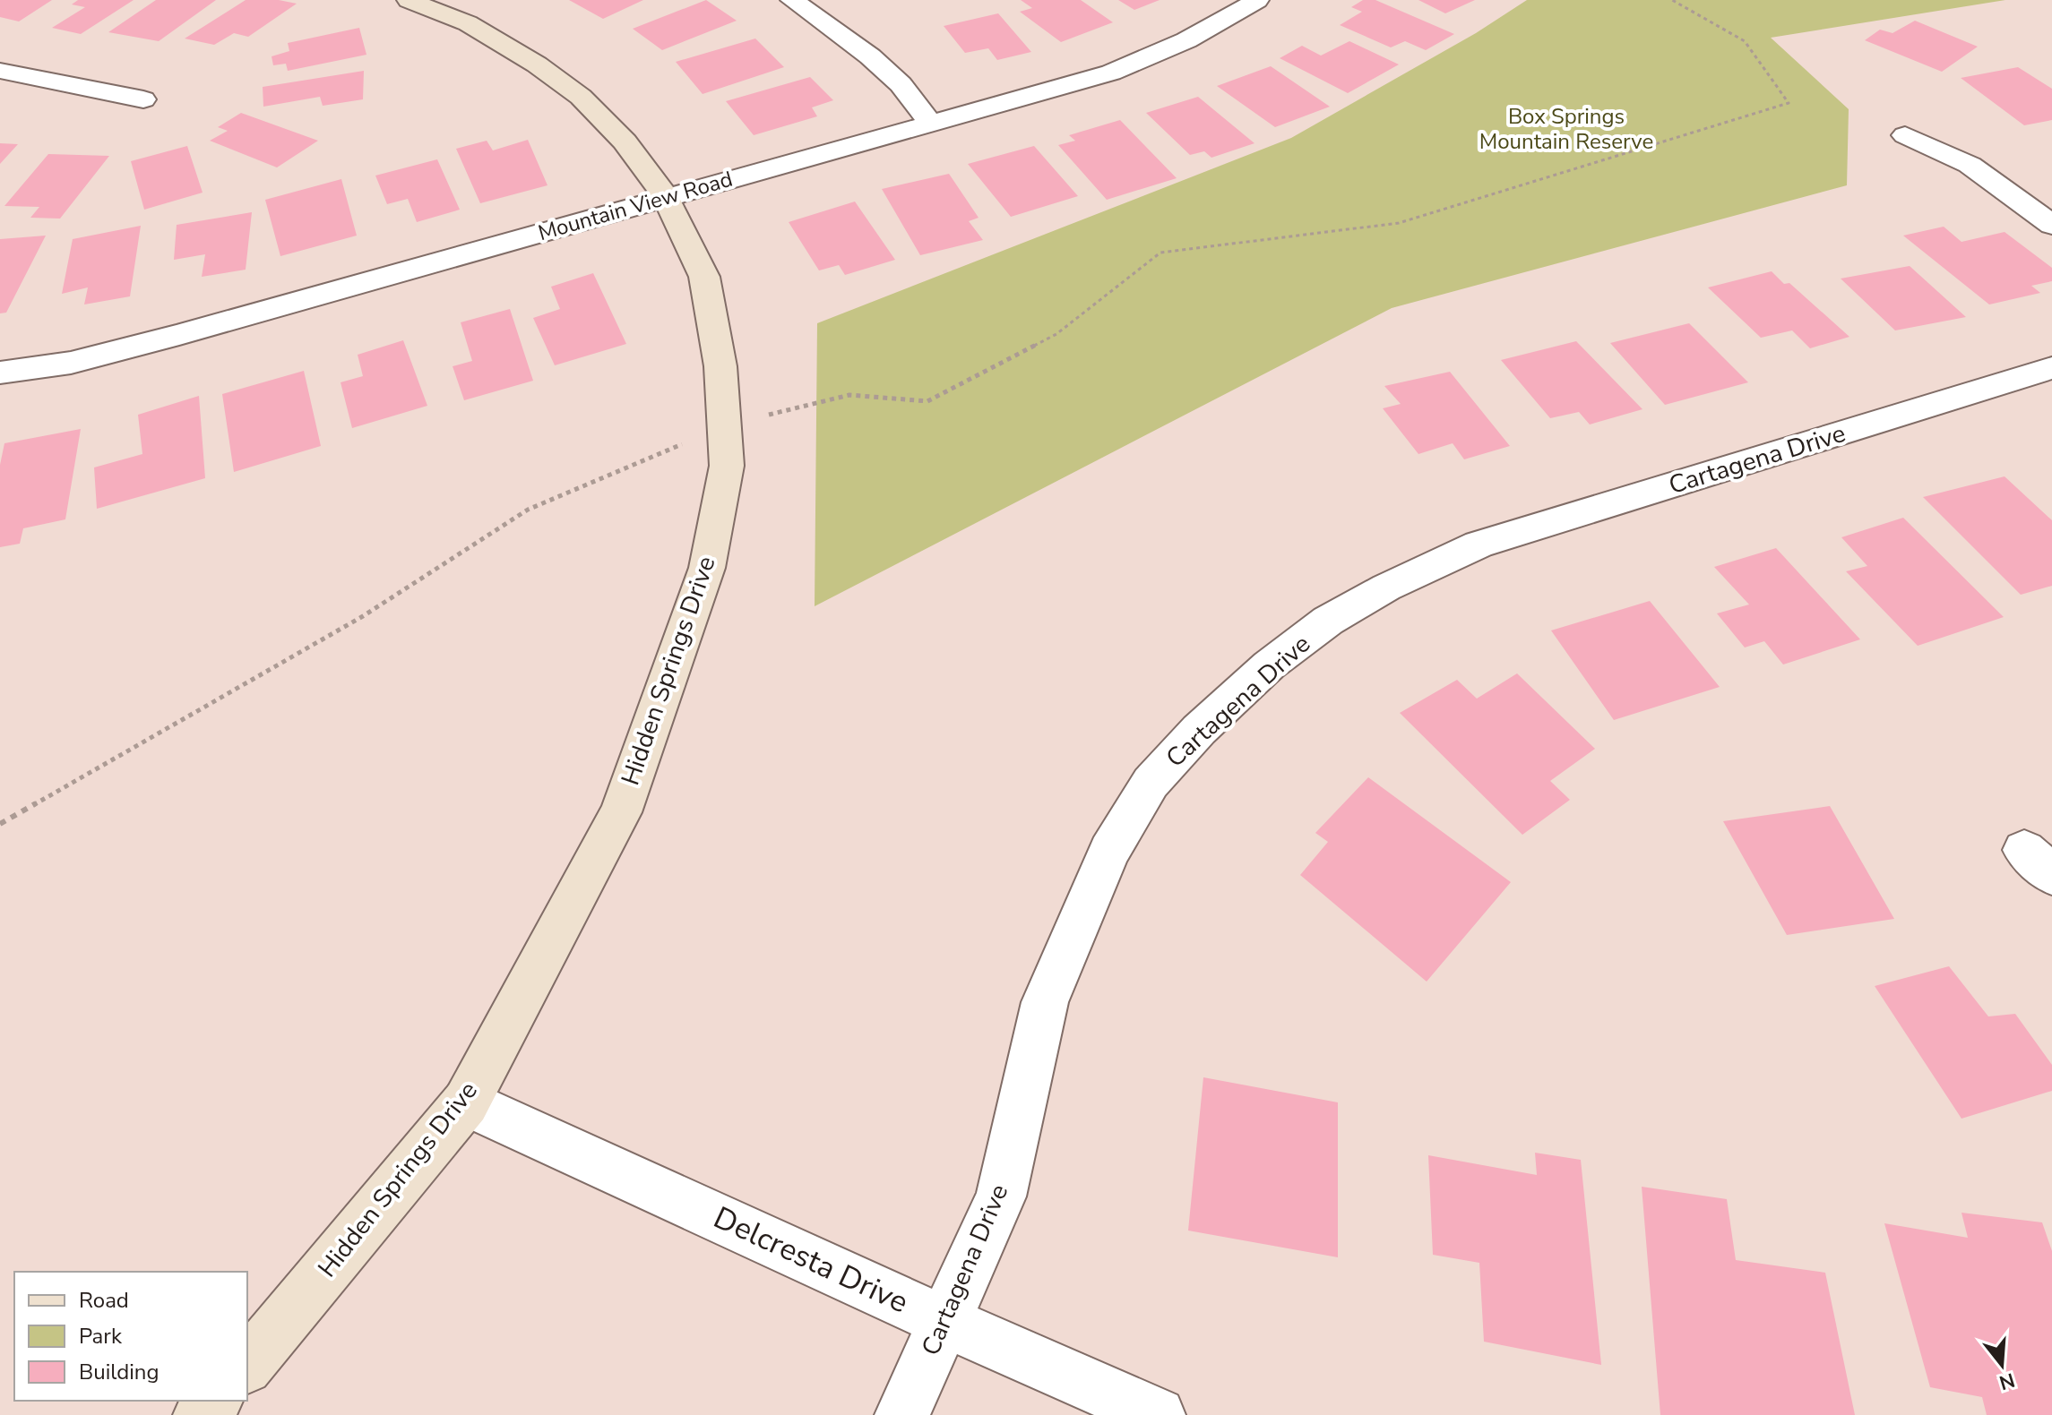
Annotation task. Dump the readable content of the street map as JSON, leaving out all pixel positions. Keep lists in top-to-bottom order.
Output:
{
  "streets": {
    "street": [
      "Mountain View Road",
      "Cartagena Drive",
      "Hidden Springs Drive",
      "Delcresta Drive"
    ]
  },
  "crossings": [
    ["Mountain View Road", "Hidden Springs Drive"],
    ["Cartagena Drive", "Delcresta Drive"],
    ["Hidden Springs Drive", "Delcresta Drive"]
  ],
  "parks": ["Box Springs Mountain Reserve"],
  "legend": ["Road", "Park", "Building"],
  "north": "bottom"
}
